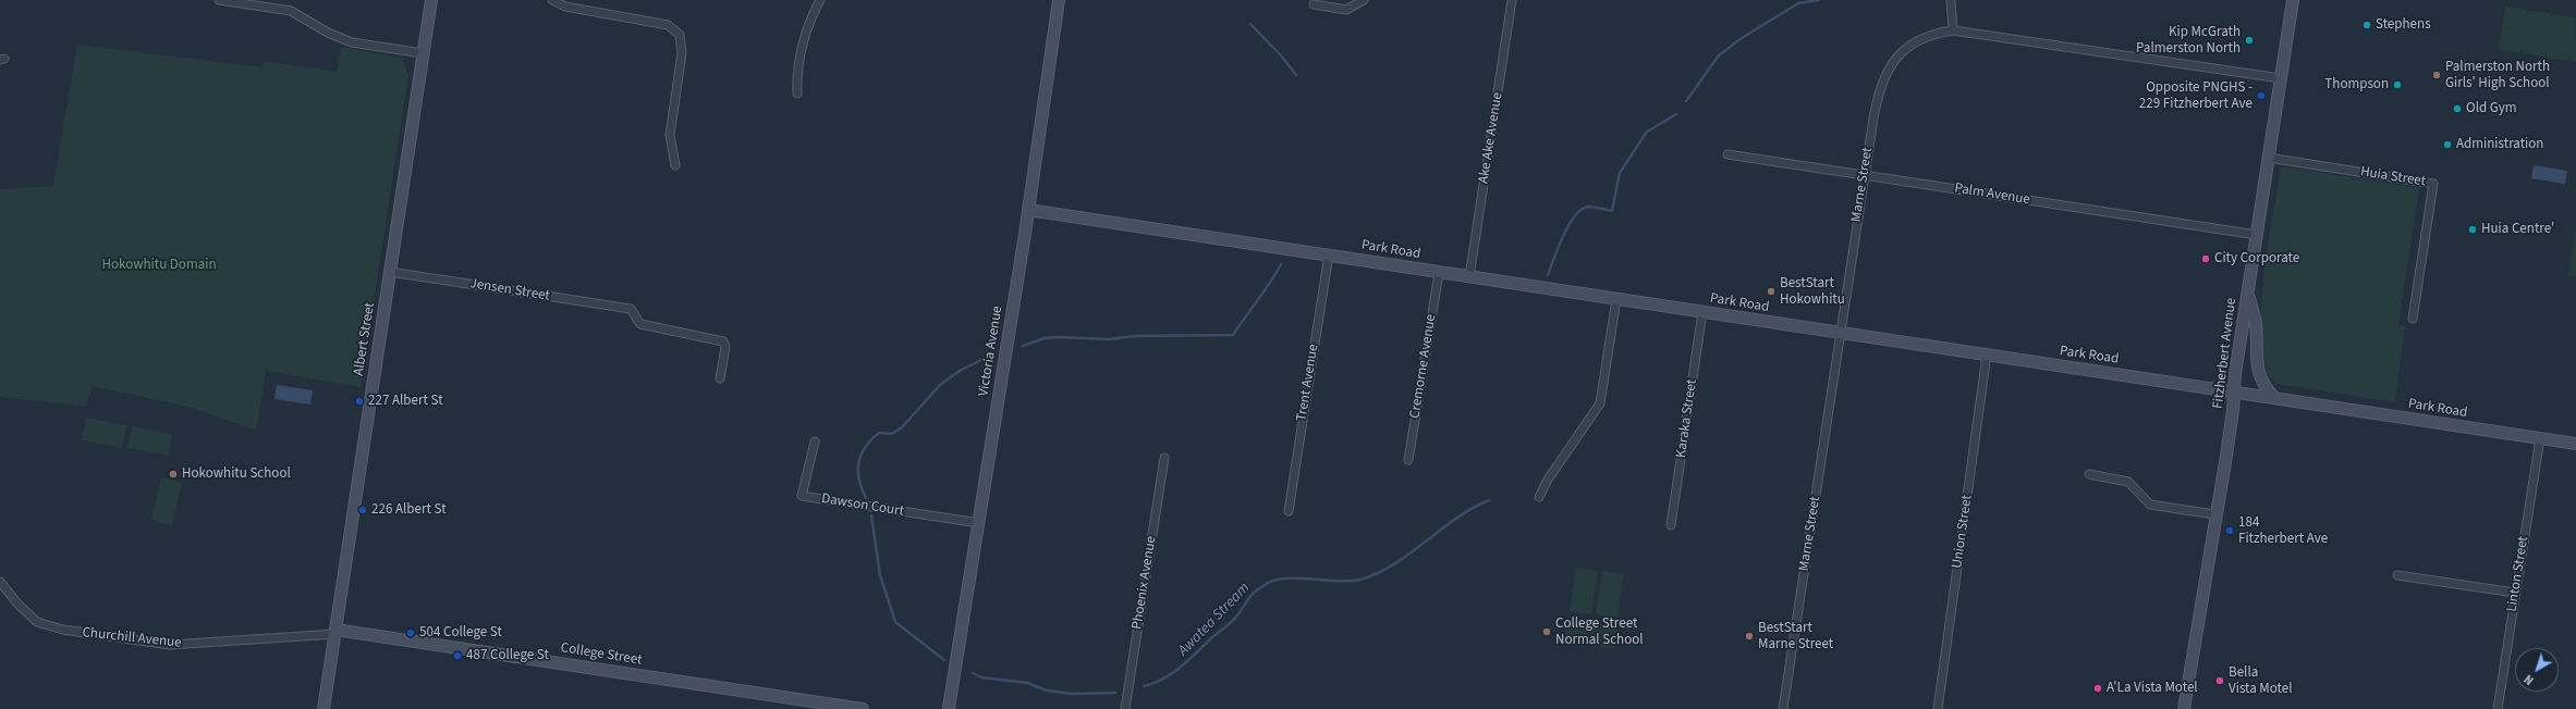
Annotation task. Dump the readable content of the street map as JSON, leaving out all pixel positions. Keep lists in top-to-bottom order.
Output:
{
  "streets": {
    "street": [
      "Ake Ake Avenue",
      "Huia Street",
      "Marne Street",
      "Palm Avenue",
      "Park Road",
      "Jensen Street",
      "Albert Street",
      "Victoria Avenue",
      "Fitzherbert Avenue",
      "Cremorne Avenue",
      "Trent Avenue",
      "Karaka Street",
      "Dawson Court",
      "Union Street",
      "Linton Street",
      "Phoenix Avenue",
      "Churchill Avenue",
      "College Street"
    ]
  },
  "crossings": [
    ["Ake Ake Avenue", "Park Road"],
    ["Huia Street", "Fitzherbert Avenue"],
    ["Marne Street", "Palm Avenue"],
    ["Marne Street", "Park Road"],
    ["Marne Street", "Fitzherbert Avenue"],
    ["Palm Avenue", "Fitzherbert Avenue"],
    ["Park Road", "Victoria Avenue"],
    ["Park Road", "Fitzherbert Avenue"],
    ["Park Road", "Cremorne Avenue"],
    ["Park Road", "Trent Avenue"],
    ["Park Road", "Karaka Street"],
    ["Park Road", "Union Street"],
    ["Park Road", "Linton Street"],
    ["Jensen Street", "Albert Street"],
    ["Albert Street", "Churchill Avenue"],
    ["Albert Street", "College Street"],
    ["Victoria Avenue", "Dawson Court"],
    ["Churchill Avenue", "College Street"]
  ],
  "water": ["Awatea Stream"],
  "parks": ["Hokowhitu Domain"],
  "places": [
    "Stephens",
    "Kip McGrath Palmerston North",
    "Palmerston North Girls' High School",
    "Thompson",
    "Opposite PNGHS - 229 Fitzherbert Ave",
    "Old Gym",
    "Administration",
    "Huia Centre'",
    "City Corporate",
    "BestStart Hokowhitu",
    "227 Albert St",
    "Hokowhitu School",
    "226 Albert St",
    "184 Fitzherbert Ave",
    "College Street Normal School",
    "504 College St",
    "BestStart Marne Street",
    "487 College St",
    "Bella Vista Motel",
    "A'La Vista Motel"
  ],
  "north": "bottom left"
}
